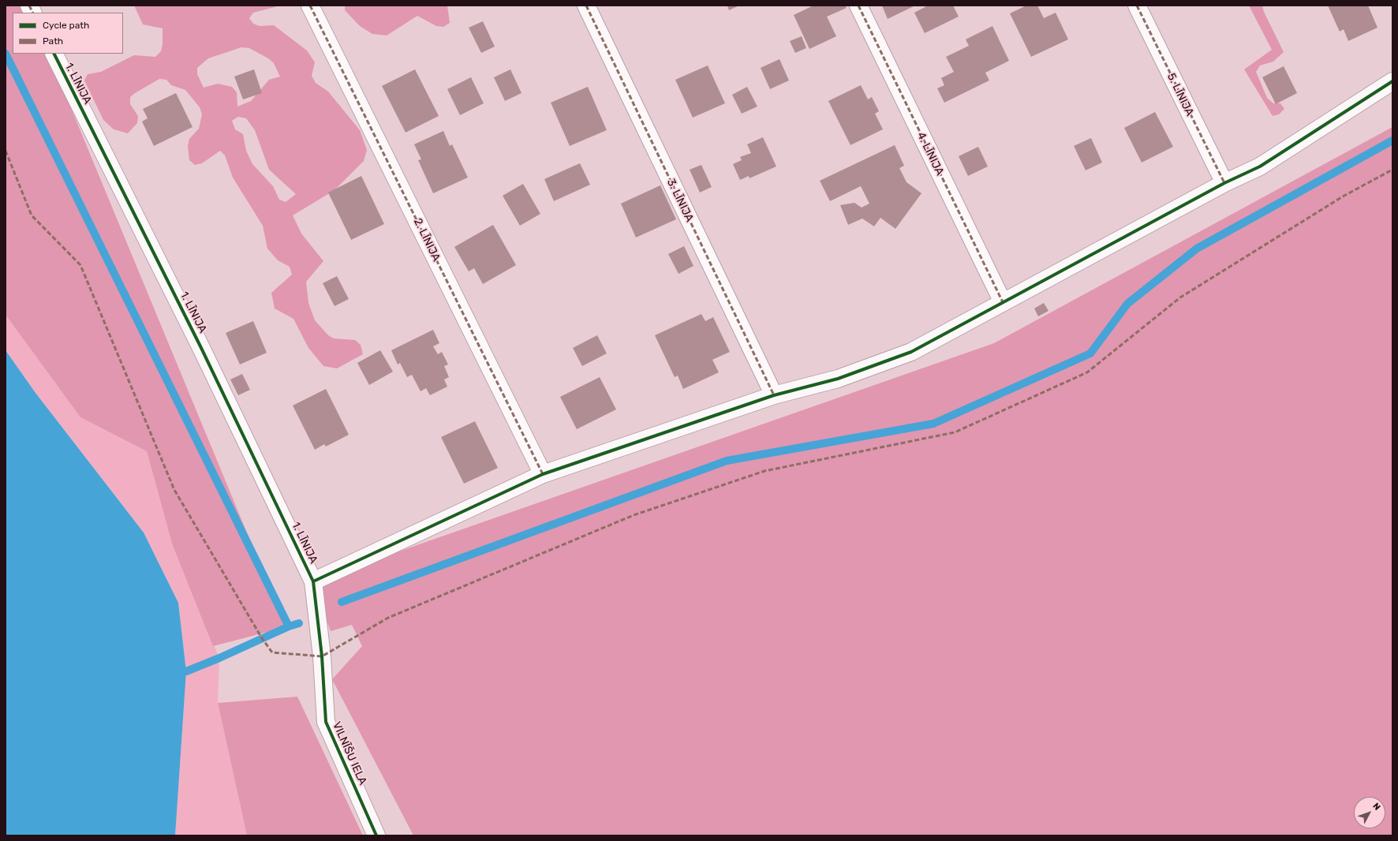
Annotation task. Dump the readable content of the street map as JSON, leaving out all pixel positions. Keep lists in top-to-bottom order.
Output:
{
  "streets": {
    "street": [
      "1. LĪNIJA",
      "5. LĪNIJA",
      "4. LĪNIJA",
      "3. LĪNIJA",
      "2. LĪNIJA",
      "VILNĪŠU IELA"
    ]
  },
  "crossings": [
    ["1. LĪNIJA", "VILNĪŠU IELA"]
  ],
  "legend": ["Cycle path", "Path"],
  "north": "top right"
}
